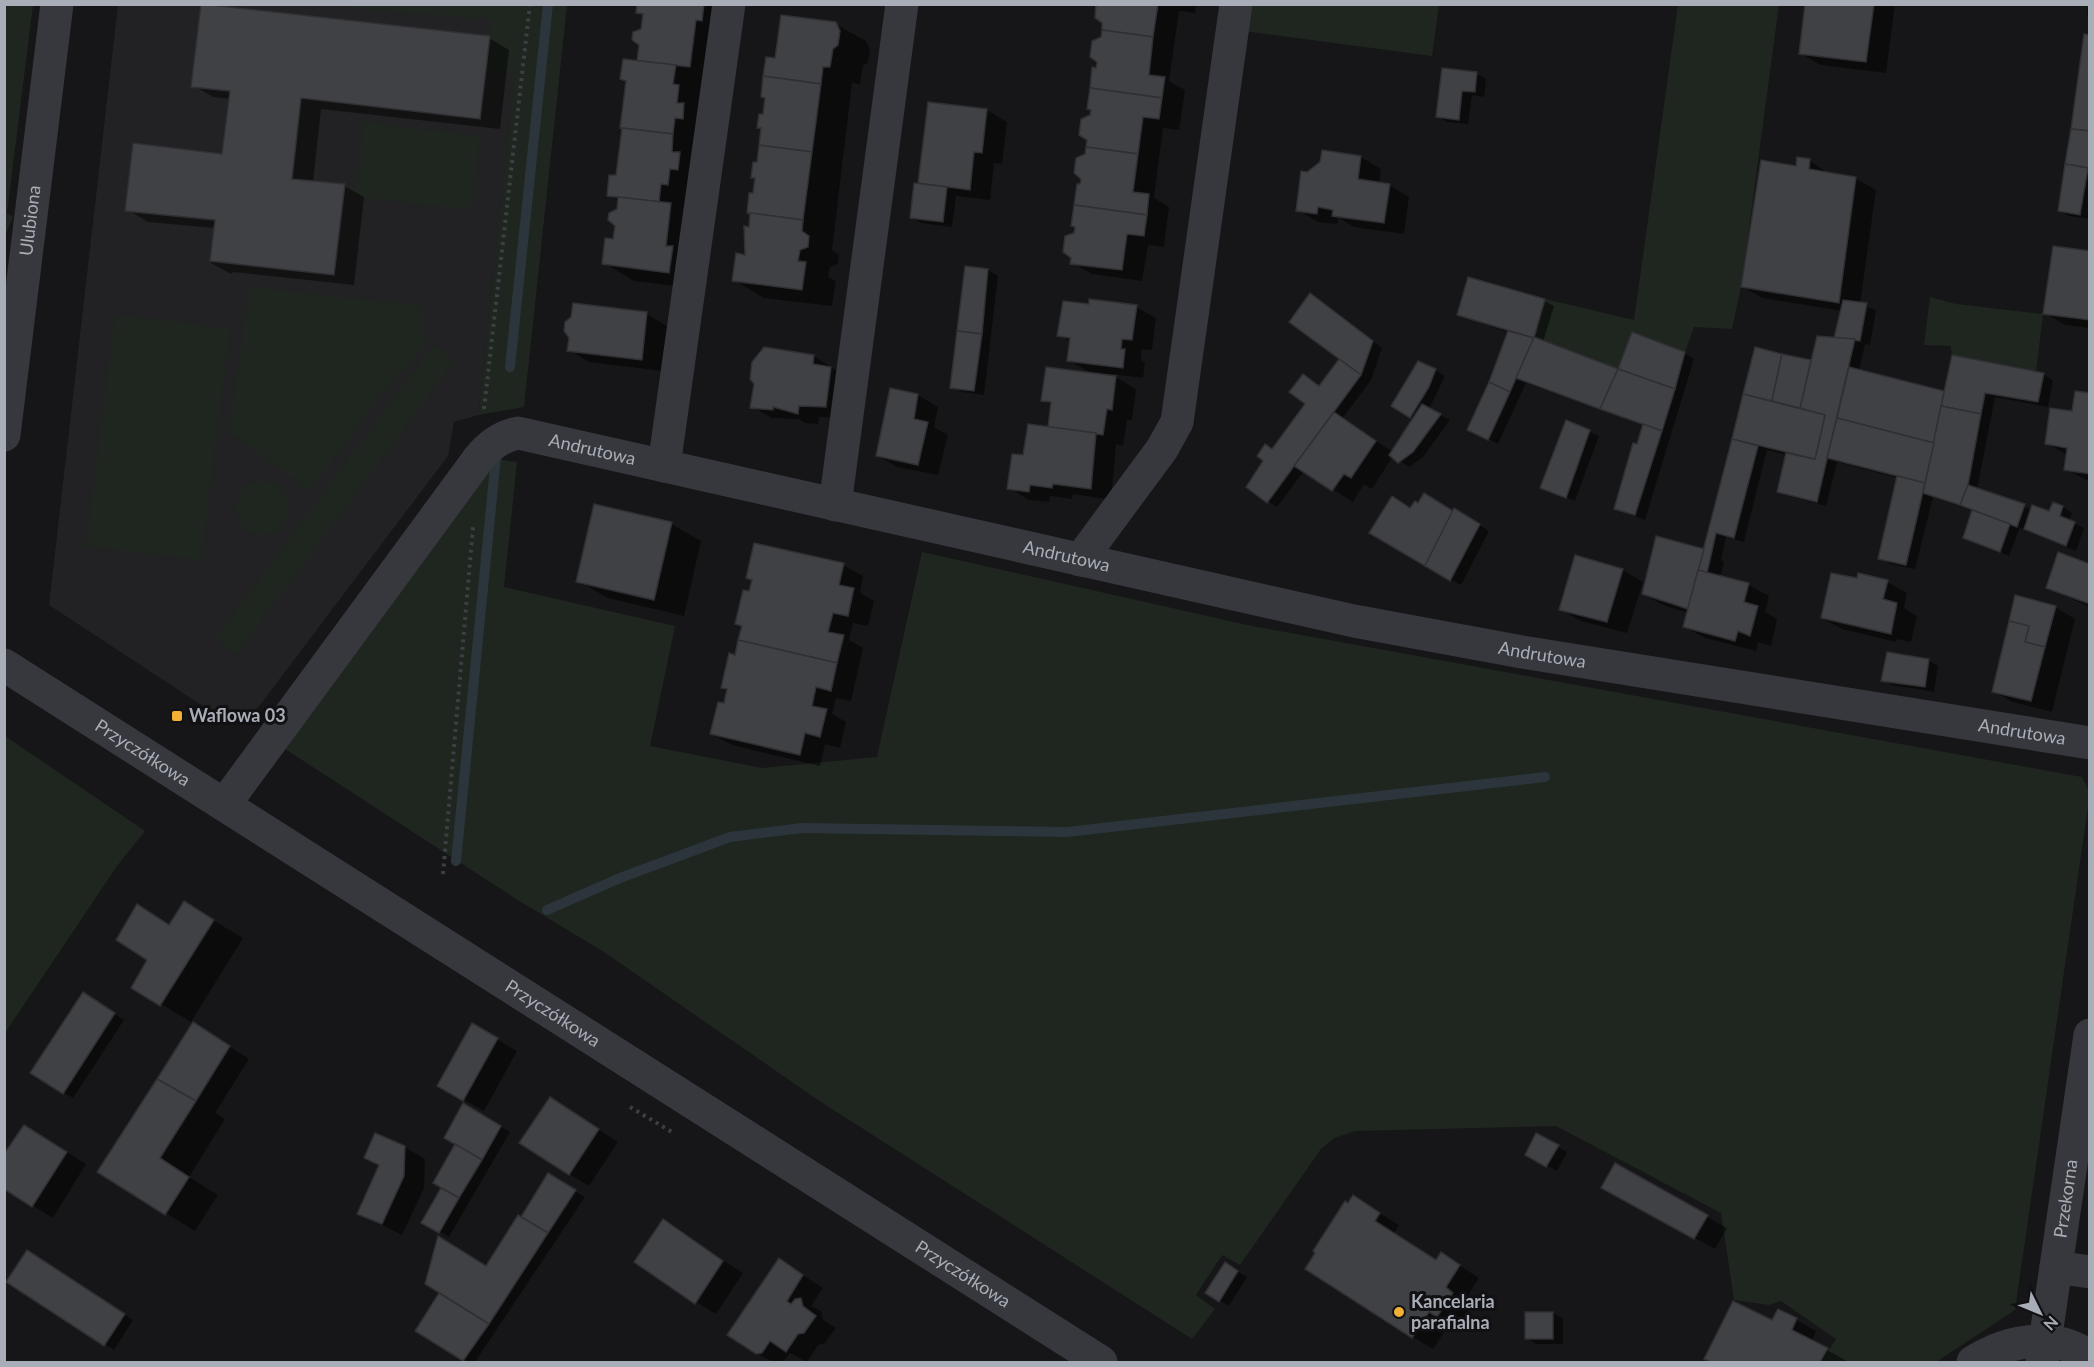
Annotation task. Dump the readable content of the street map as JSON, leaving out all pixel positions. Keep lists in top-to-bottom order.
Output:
{
  "streets": {
    "street": [
      "Ulubiona",
      "Andrutowa",
      "Przyczółkowa",
      "Przekorna"
    ]
  },
  "crossings": [
    ["Andrutowa", "Przyczółkowa"]
  ],
  "places": {
    "transit": ["Waflowa 03"],
    "other": ["Kancelaria parafialna"]
  },
  "north": "bottom right"
}
